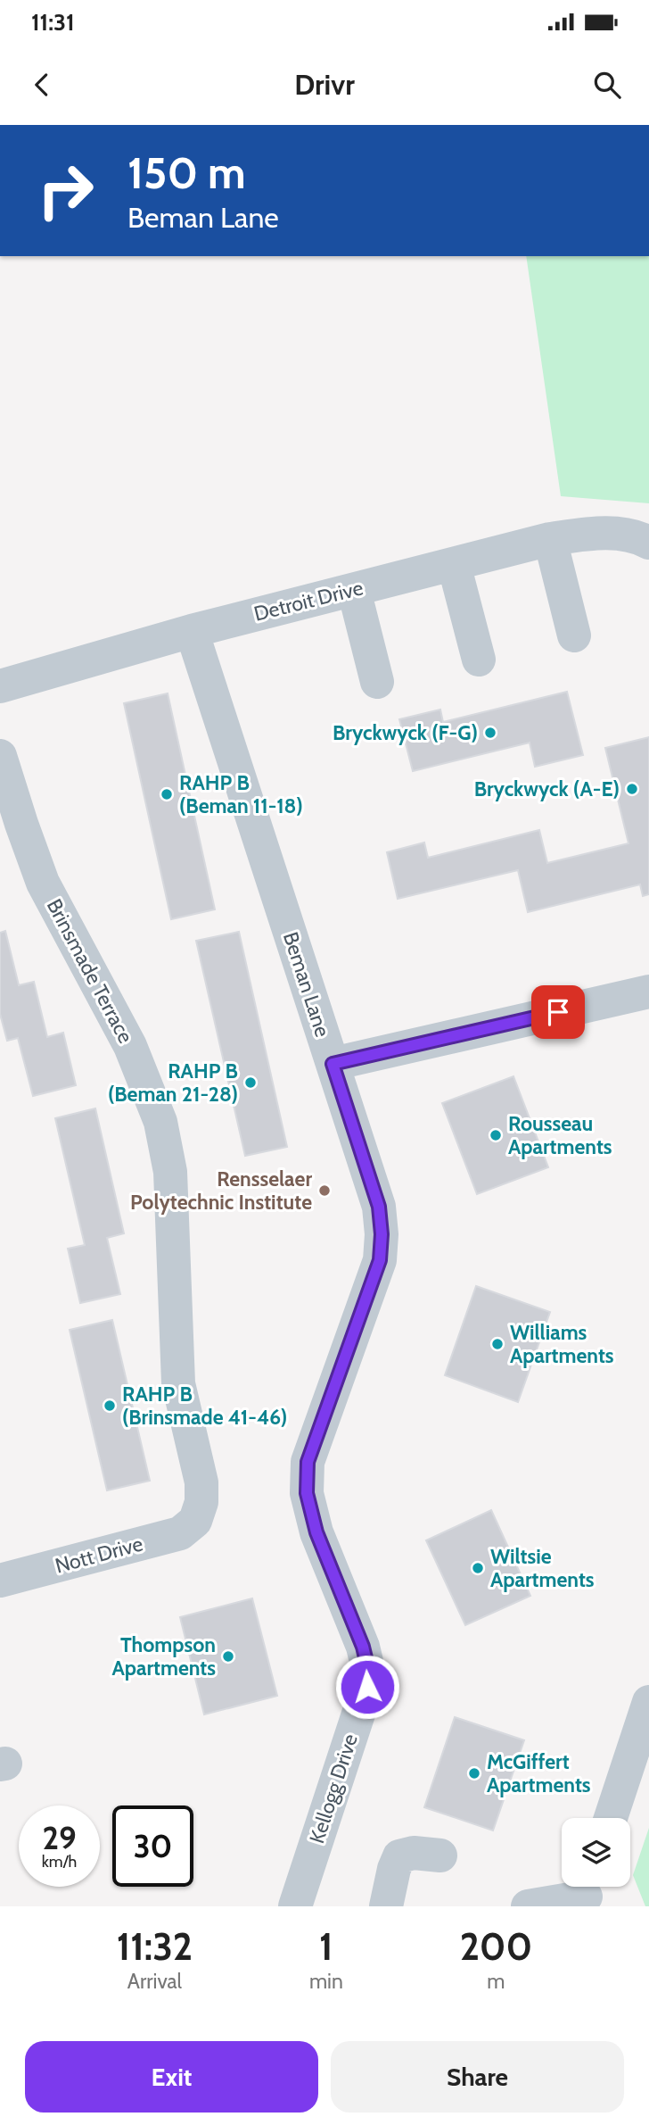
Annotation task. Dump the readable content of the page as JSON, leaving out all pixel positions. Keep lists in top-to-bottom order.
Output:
{
  "streets": {
    "street": [
      "Detroit Drive",
      "Brinsmade Terrace",
      "Beman Lane",
      "Nott Drive",
      "Kellogg Drive"
    ]
  },
  "crossings": [
    ["Detroit Drive", "Beman Lane"],
    ["Brinsmade Terrace", "Nott Drive"],
    ["Beman Lane", "Kellogg Drive"]
  ],
  "places": [
    "Bryckwyck (F-G)",
    "Bryckwyck (A-E)",
    "RAHP B (Beman 11-18)",
    "RAHP B (Beman 21-28)",
    "Rousseau Apartments",
    "Rensselaer Polytechnic Institute",
    "Williams Apartments",
    "RAHP B (Brinsmade 41-46)",
    "Wiltsie Apartments",
    "Thompson Apartments",
    "McGiffert Apartments"
  ],
  "page": {
    "status": "11:31",
    "header": "Drivr",
    "turn": ["150 m", "Beman Lane"],
    "speed": "29 km/h",
    "limit": "30",
    "eta": [
      "11:32",
      "Arrival",
      "1",
      "min",
      "200",
      "m"
    ],
    "buttons": ["Exit", "Share"]
  }
}
